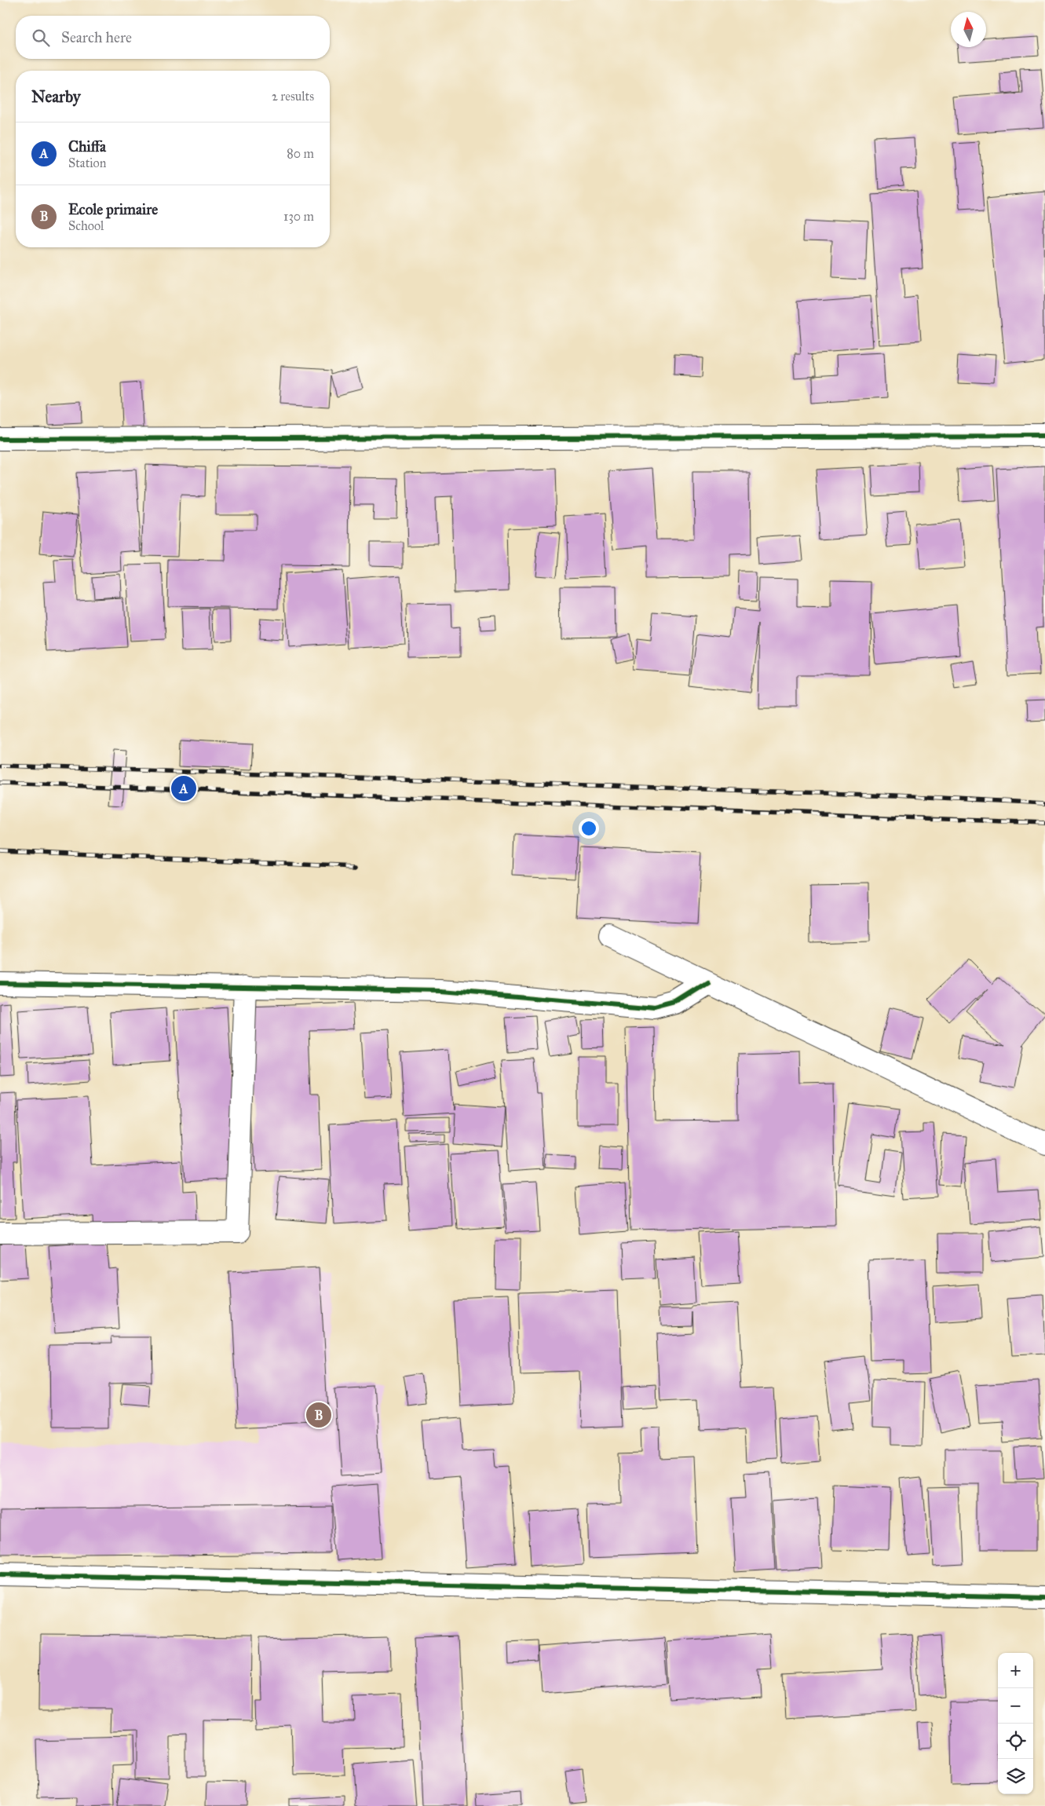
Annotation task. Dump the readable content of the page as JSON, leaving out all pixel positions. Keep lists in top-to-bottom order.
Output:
{
  "north": "top",
  "page": {
    "search": "Search here",
    "heading": ["Nearby", "2 results"],
    "list": [
      {
        "mark": "A",
        "name": "Chiffa",
        "note": "Station",
        "value": "80 m"
      },
      {
        "mark": "B",
        "name": "Ecole primaire",
        "note": "School",
        "value": "130 m"
      }
    ],
    "pins": ["A", "B"],
    "map_buttons": ["+", "−"]
  }
}
